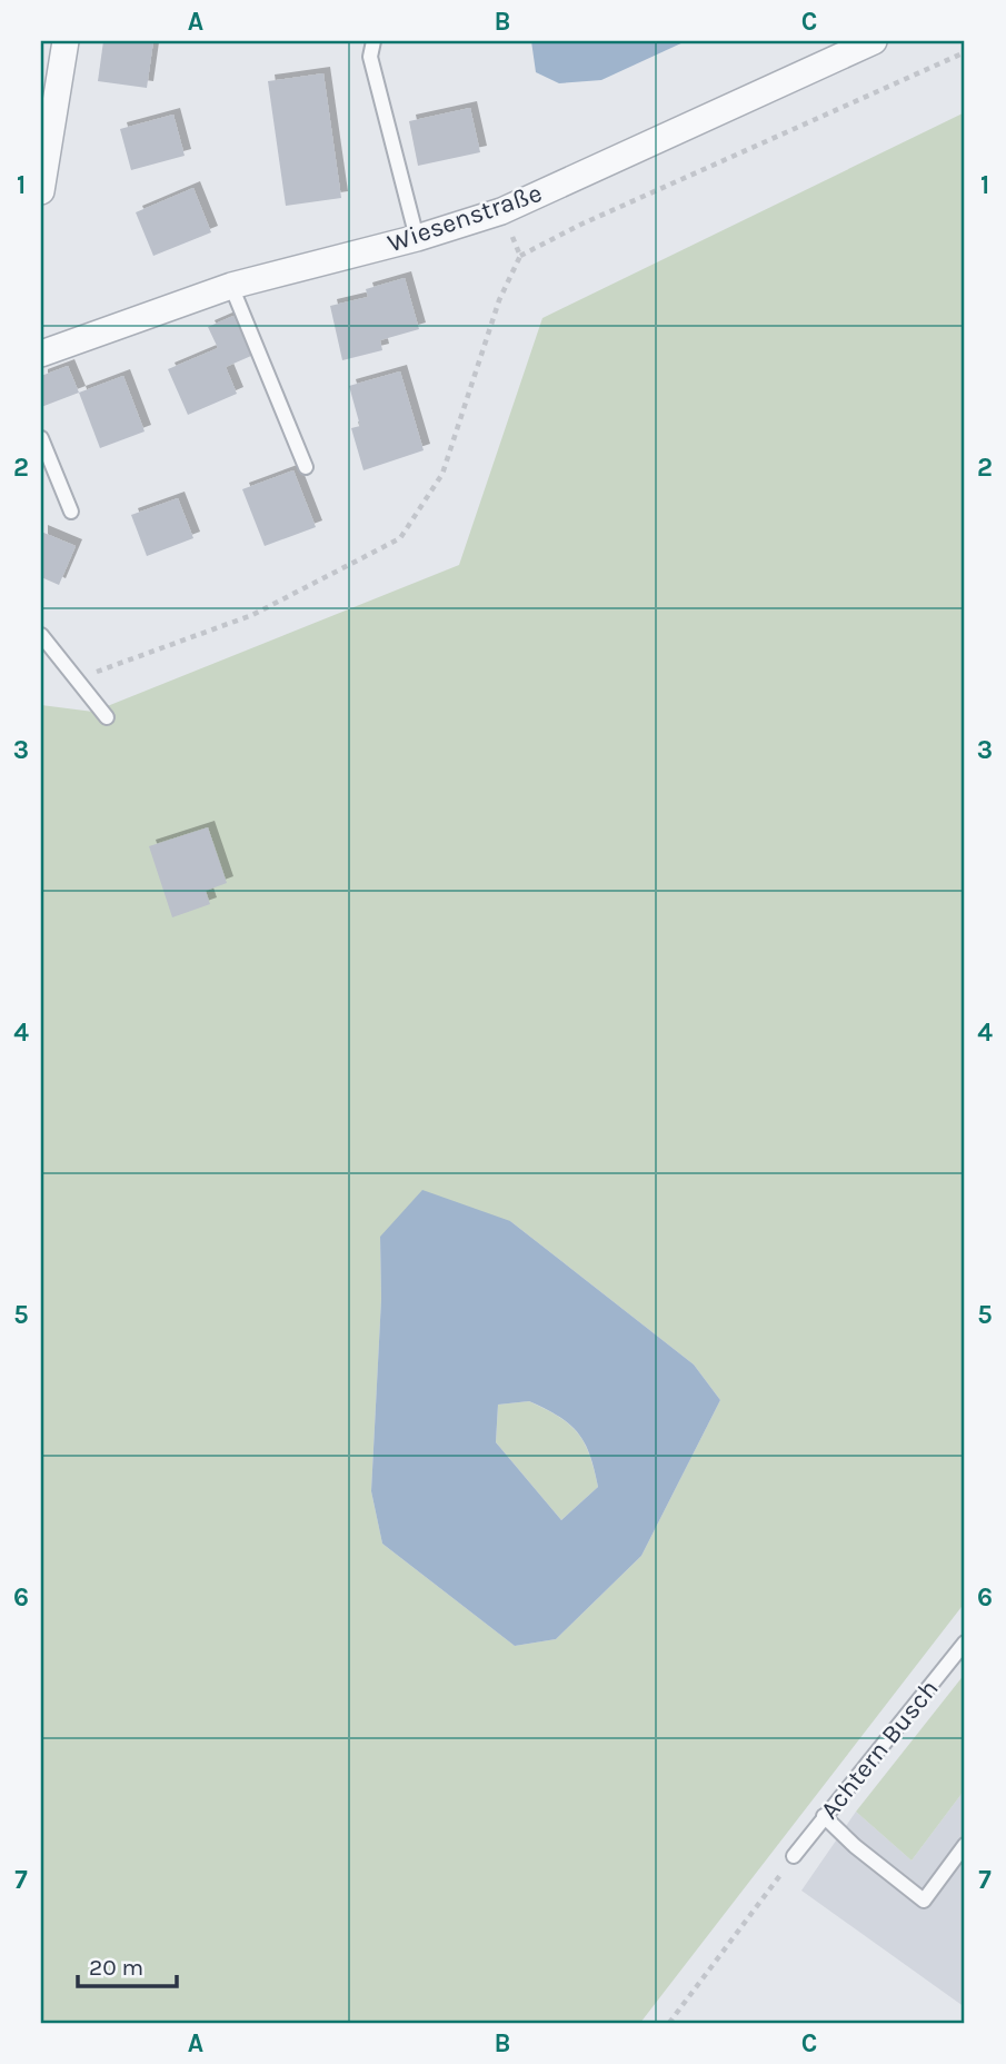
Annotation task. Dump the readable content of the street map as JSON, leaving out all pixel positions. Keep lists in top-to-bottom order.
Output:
{
  "streets": {
    "street": ["Wiesenstraße"],
    "lane": ["Achtern Busch"]
  },
  "scale_bar": "20 m",
  "grid": {
    "columns": ["A", "B", "C"],
    "rows": [
      "1",
      "2",
      "3",
      "4",
      "5",
      "6",
      "7"
    ]
  }
}
